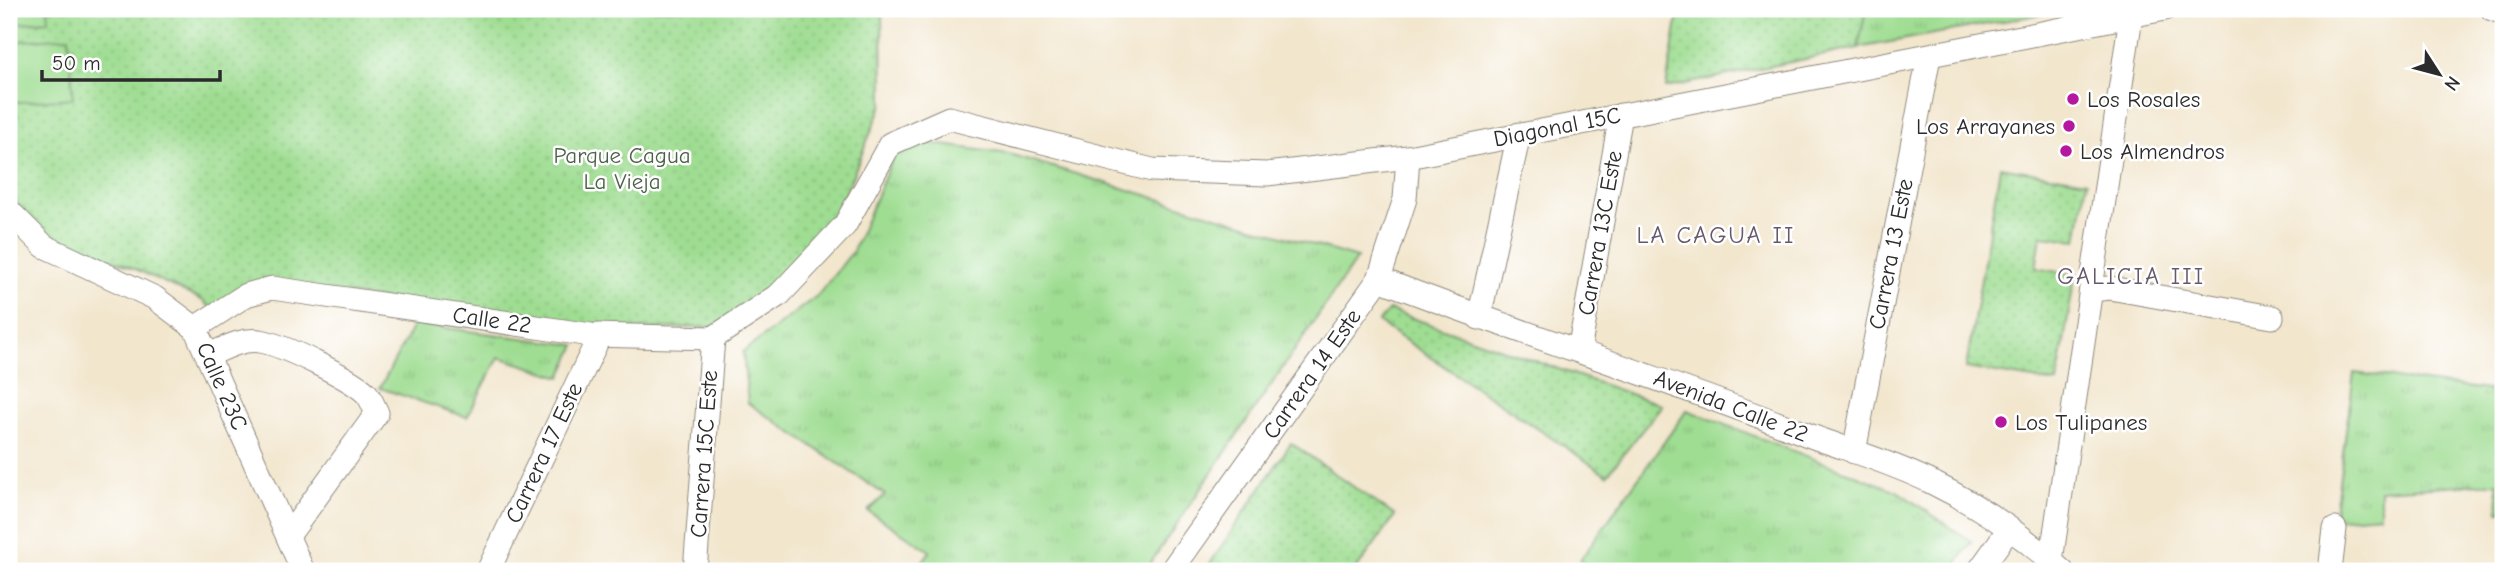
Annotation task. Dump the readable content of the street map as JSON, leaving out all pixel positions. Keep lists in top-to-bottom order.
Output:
{
  "streets": {
    "street": [
      "Diagonal 15C",
      "Carrera 13C Este",
      "Carrera 13 Este",
      "Calle 22",
      "Carrera 14 Este",
      "Calle 23C",
      "Avenida Calle 22",
      "Carrera 17 Este",
      "Carrera 15C Este"
    ]
  },
  "crossings": [
    ["Diagonal 15C", "Carrera 13C Este"],
    ["Diagonal 15C", "Carrera 13 Este"],
    ["Diagonal 15C", "Calle 22"],
    ["Diagonal 15C", "Carrera 14 Este"],
    ["Diagonal 15C", "Carrera 15C Este"],
    ["Carrera 13C Este", "Avenida Calle 22"],
    ["Carrera 13 Este", "Avenida Calle 22"],
    ["Calle 22", "Calle 23C"],
    ["Calle 22", "Carrera 17 Este"],
    ["Calle 22", "Carrera 15C Este"],
    ["Carrera 14 Este", "Avenida Calle 22"]
  ],
  "districts": ["LA CAGUA II", "GALICIA III"],
  "parks": ["Parque Cagua La Vieja"],
  "places": [
    "Los Rosales",
    "Los Arrayanes",
    "Los Almendros",
    "Los Tulipanes"
  ],
  "scale_bar": "50 m",
  "north": "bottom right"
}
